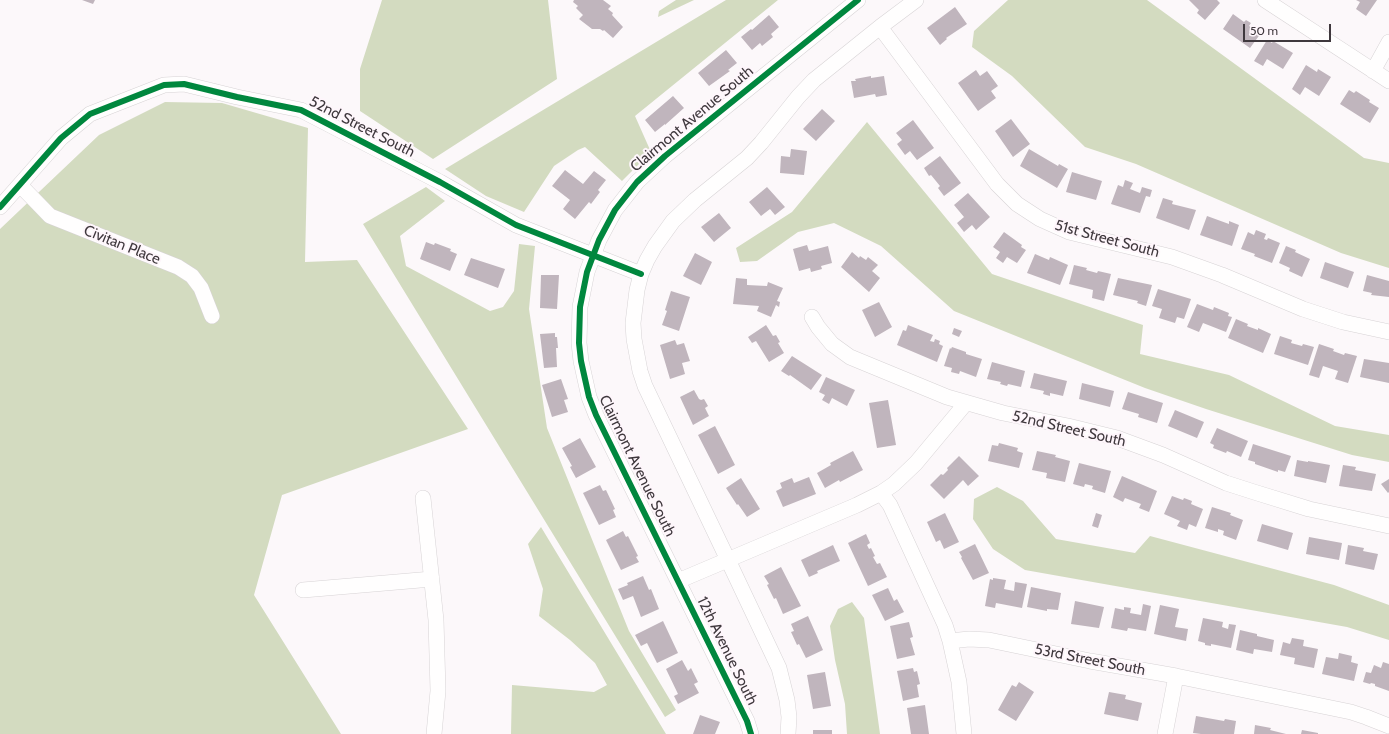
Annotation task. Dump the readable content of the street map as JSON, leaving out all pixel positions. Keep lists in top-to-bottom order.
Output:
{
  "streets": {
    "street": [
      "Clairmont Avenue South",
      "52nd Street South",
      "51st Street South",
      "Civitan Place",
      "12th Avenue South",
      "53rd Street South"
    ]
  },
  "crossings": [
    ["Clairmont Avenue South", "52nd Street South"],
    ["Clairmont Avenue South", "12th Avenue South"],
    ["52nd Street South", "Civitan Place"]
  ],
  "scale_bar": "50 m"
}
